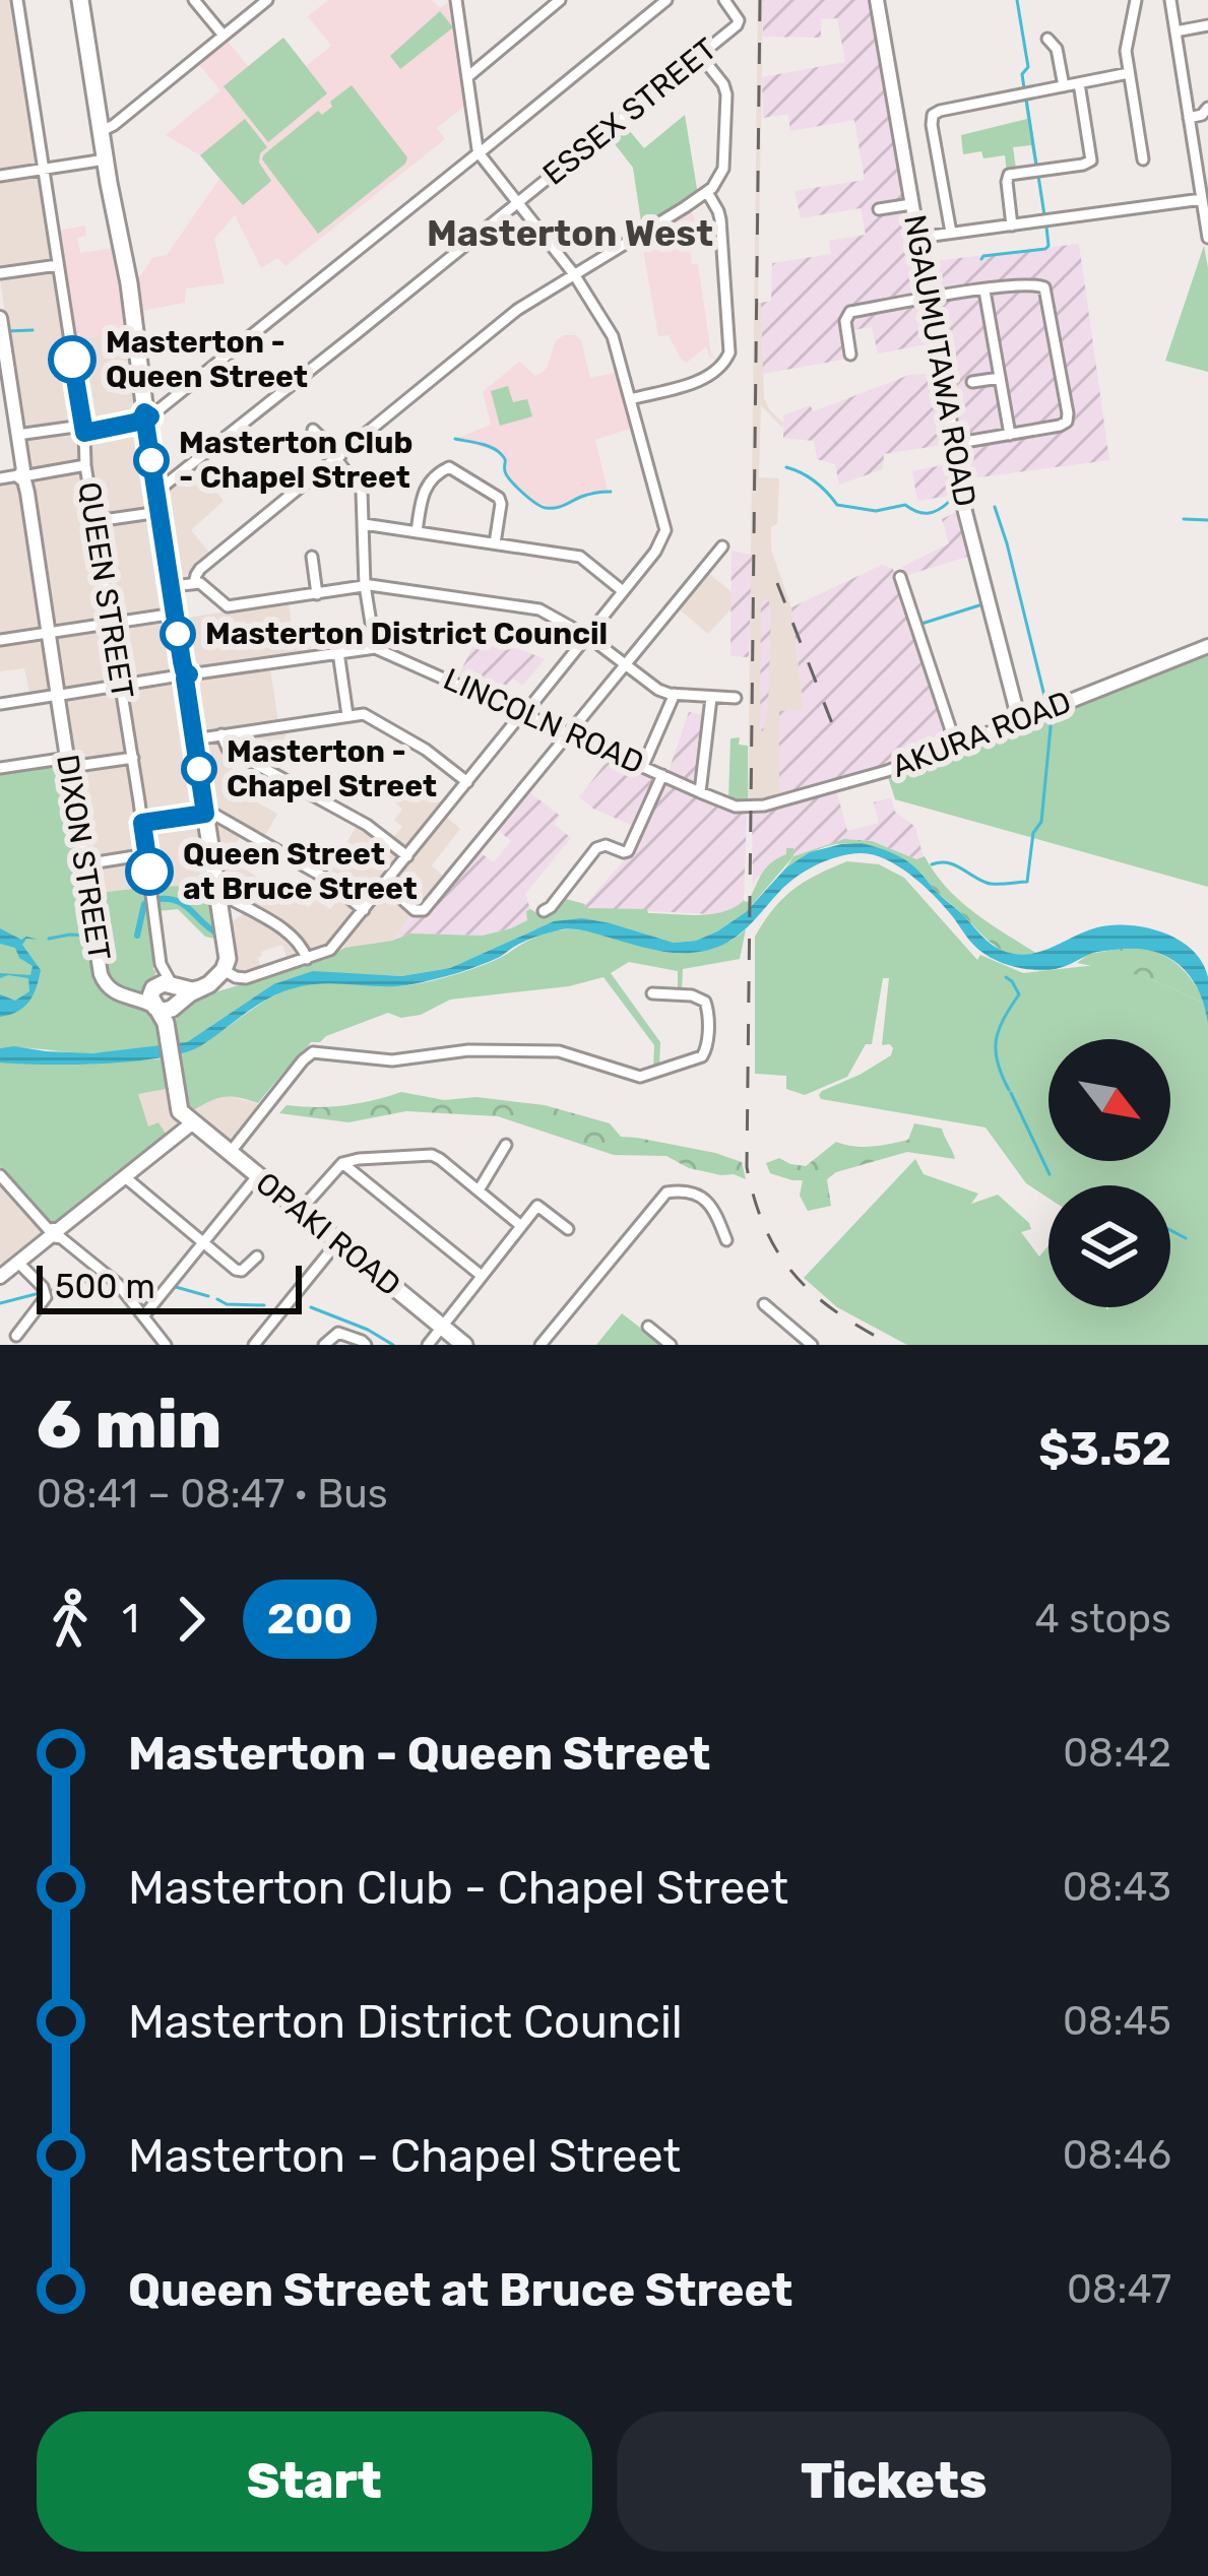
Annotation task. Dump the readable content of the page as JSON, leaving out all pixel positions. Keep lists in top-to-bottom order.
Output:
{
  "streets": {
    "highway": ["OPAKI ROAD"],
    "main road": ["NGAUMUTAWA ROAD", "AKURA ROAD", "DIXON STREET"],
    "street": ["ESSEX STREET", "QUEEN STREET", "LINCOLN ROAD"]
  },
  "crossings": [
    ["NGAUMUTAWA ROAD", "AKURA ROAD"],
    ["QUEEN STREET", "DIXON STREET"],
    ["LINCOLN ROAD", "AKURA ROAD"]
  ],
  "districts": ["Masterton West"],
  "places": [
    "Masterton - Queen Street",
    "Masterton Club - Chapel Street",
    "Masterton District Council",
    "Masterton - Chapel Street",
    "Queen Street at Bruce Street"
  ],
  "lines": ["bus line 200"],
  "scale_bar": "500 m",
  "north": "bottom right",
  "page": {
    "scale": "500 m",
    "heading": ["6 min", "08:41 – 08:47 · Bus", "$3.52"],
    "legs": ["1", "200", "4 stops"],
    "list": [
      {
        "name": "Masterton - Queen Street",
        "value": "08:42"
      },
      {
        "name": "Masterton Club - Chapel Street",
        "value": "08:43"
      },
      {
        "name": "Masterton District Council",
        "value": "08:45"
      },
      {
        "name": "Masterton - Chapel Street",
        "value": "08:46"
      },
      {
        "name": "Queen Street at Bruce Street",
        "value": "08:47"
      }
    ],
    "buttons": ["Start", "Tickets"]
  }
}
